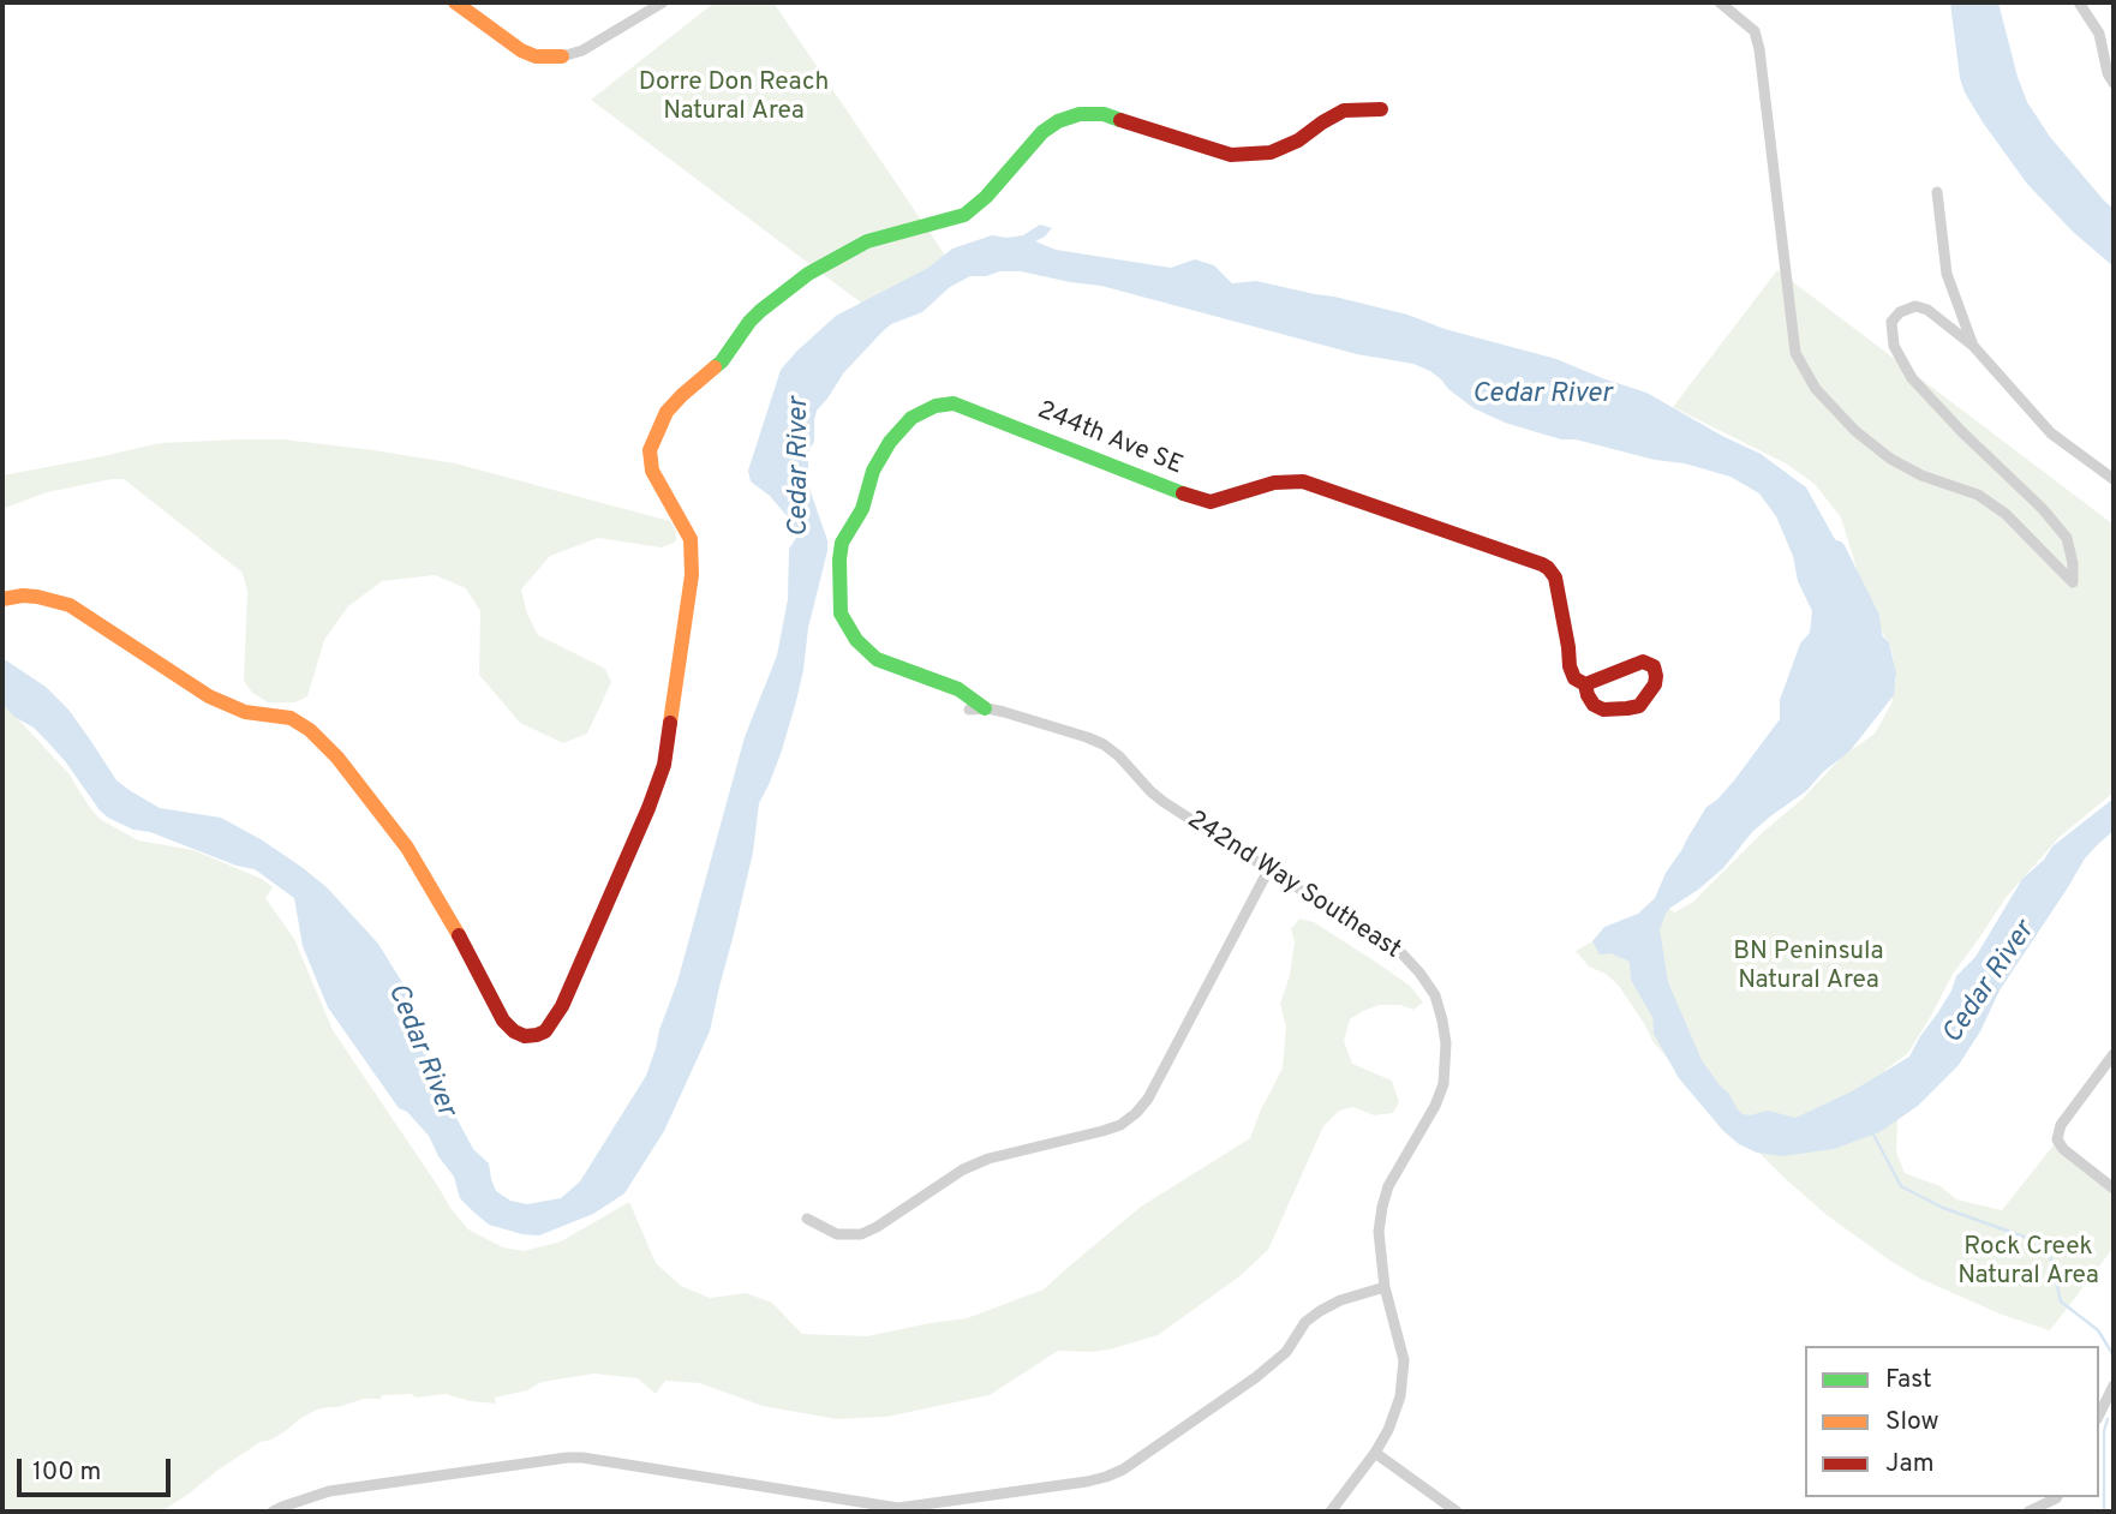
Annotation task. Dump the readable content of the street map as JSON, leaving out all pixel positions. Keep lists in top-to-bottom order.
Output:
{
  "streets": {
    "street": ["244th Ave SE", "242nd Way Southeast"]
  },
  "crossings": [
    ["244th Ave SE", "242nd Way Southeast"]
  ],
  "water": ["Cedar River"],
  "parks": ["Dorre Don Reach Natural Area", "BN Peninsula Natural Area", "Rock Creek Natural Area"],
  "legend": ["Fast", "Slow", "Jam"],
  "scale_bar": "100 m"
}
